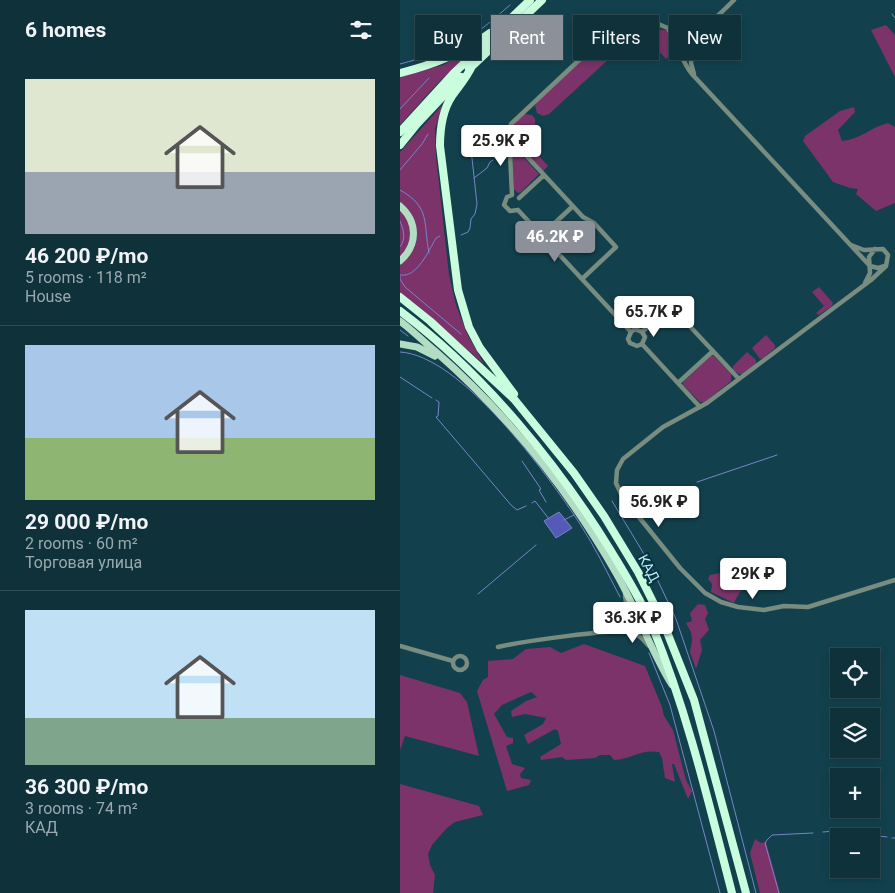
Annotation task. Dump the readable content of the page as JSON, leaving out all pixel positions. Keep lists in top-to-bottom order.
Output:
{
  "streets": {
    "highway": ["КАД"]
  },
  "page": {
    "heading": "6 homes",
    "chip": [
      "Buy",
      "Rent",
      "Filters",
      "New"
    ],
    "list": [
      {
        "name": "46 200 ₽/mo",
        "note": "5 rooms · 118 m² · House"
      },
      {
        "name": "29 000 ₽/mo",
        "note": "2 rooms · 60 m² · Торговая улица"
      },
      {
        "name": "36 300 ₽/mo",
        "note": "3 rooms · 74 m² · КАД"
      }
    ],
    "price": [
      "25.9K ₽",
      "46.2K ₽",
      "65.7K ₽",
      "56.9K ₽",
      "29K ₽",
      "36.3K ₽"
    ],
    "map_buttons": ["+", "−"]
  }
}
